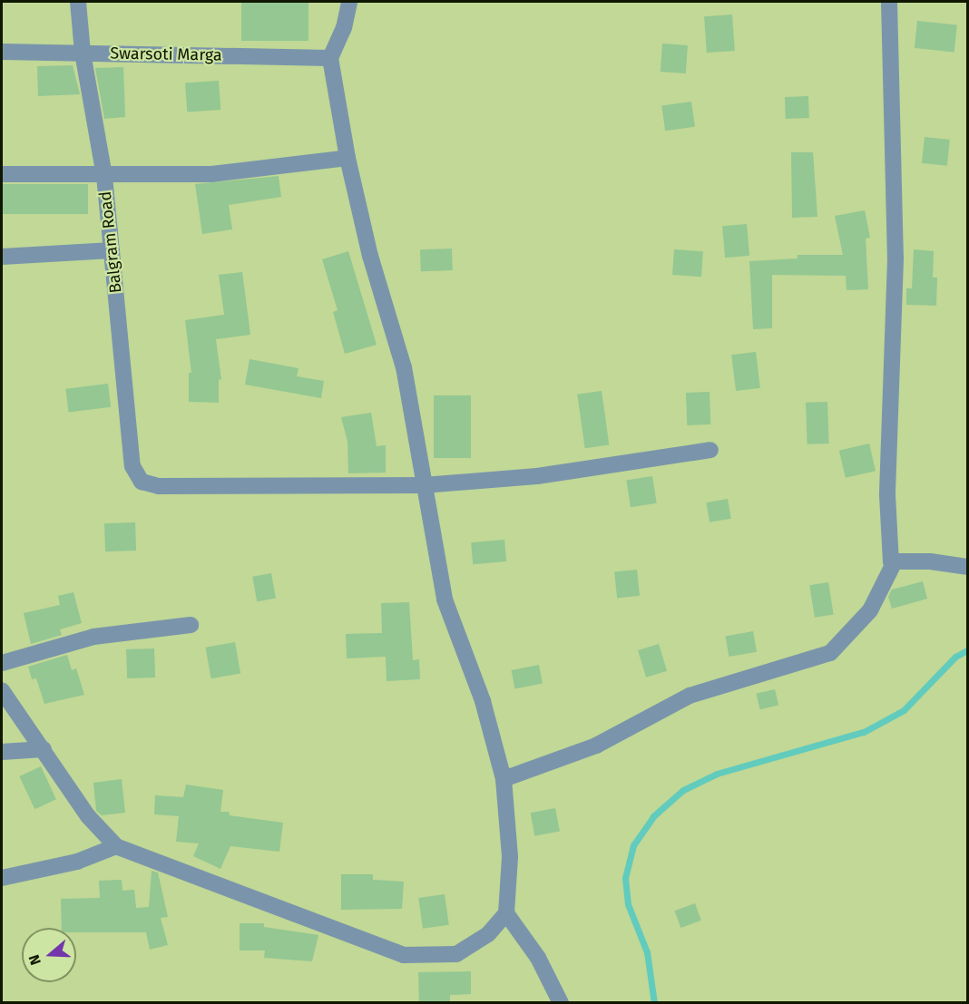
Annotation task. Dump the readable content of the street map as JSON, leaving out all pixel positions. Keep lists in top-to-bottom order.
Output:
{
  "streets": {
    "street": ["Swarsoti Marga", "Balgram Road"]
  },
  "crossings": [
    ["Swarsoti Marga", "Balgram Road"]
  ],
  "north": "left"
}
